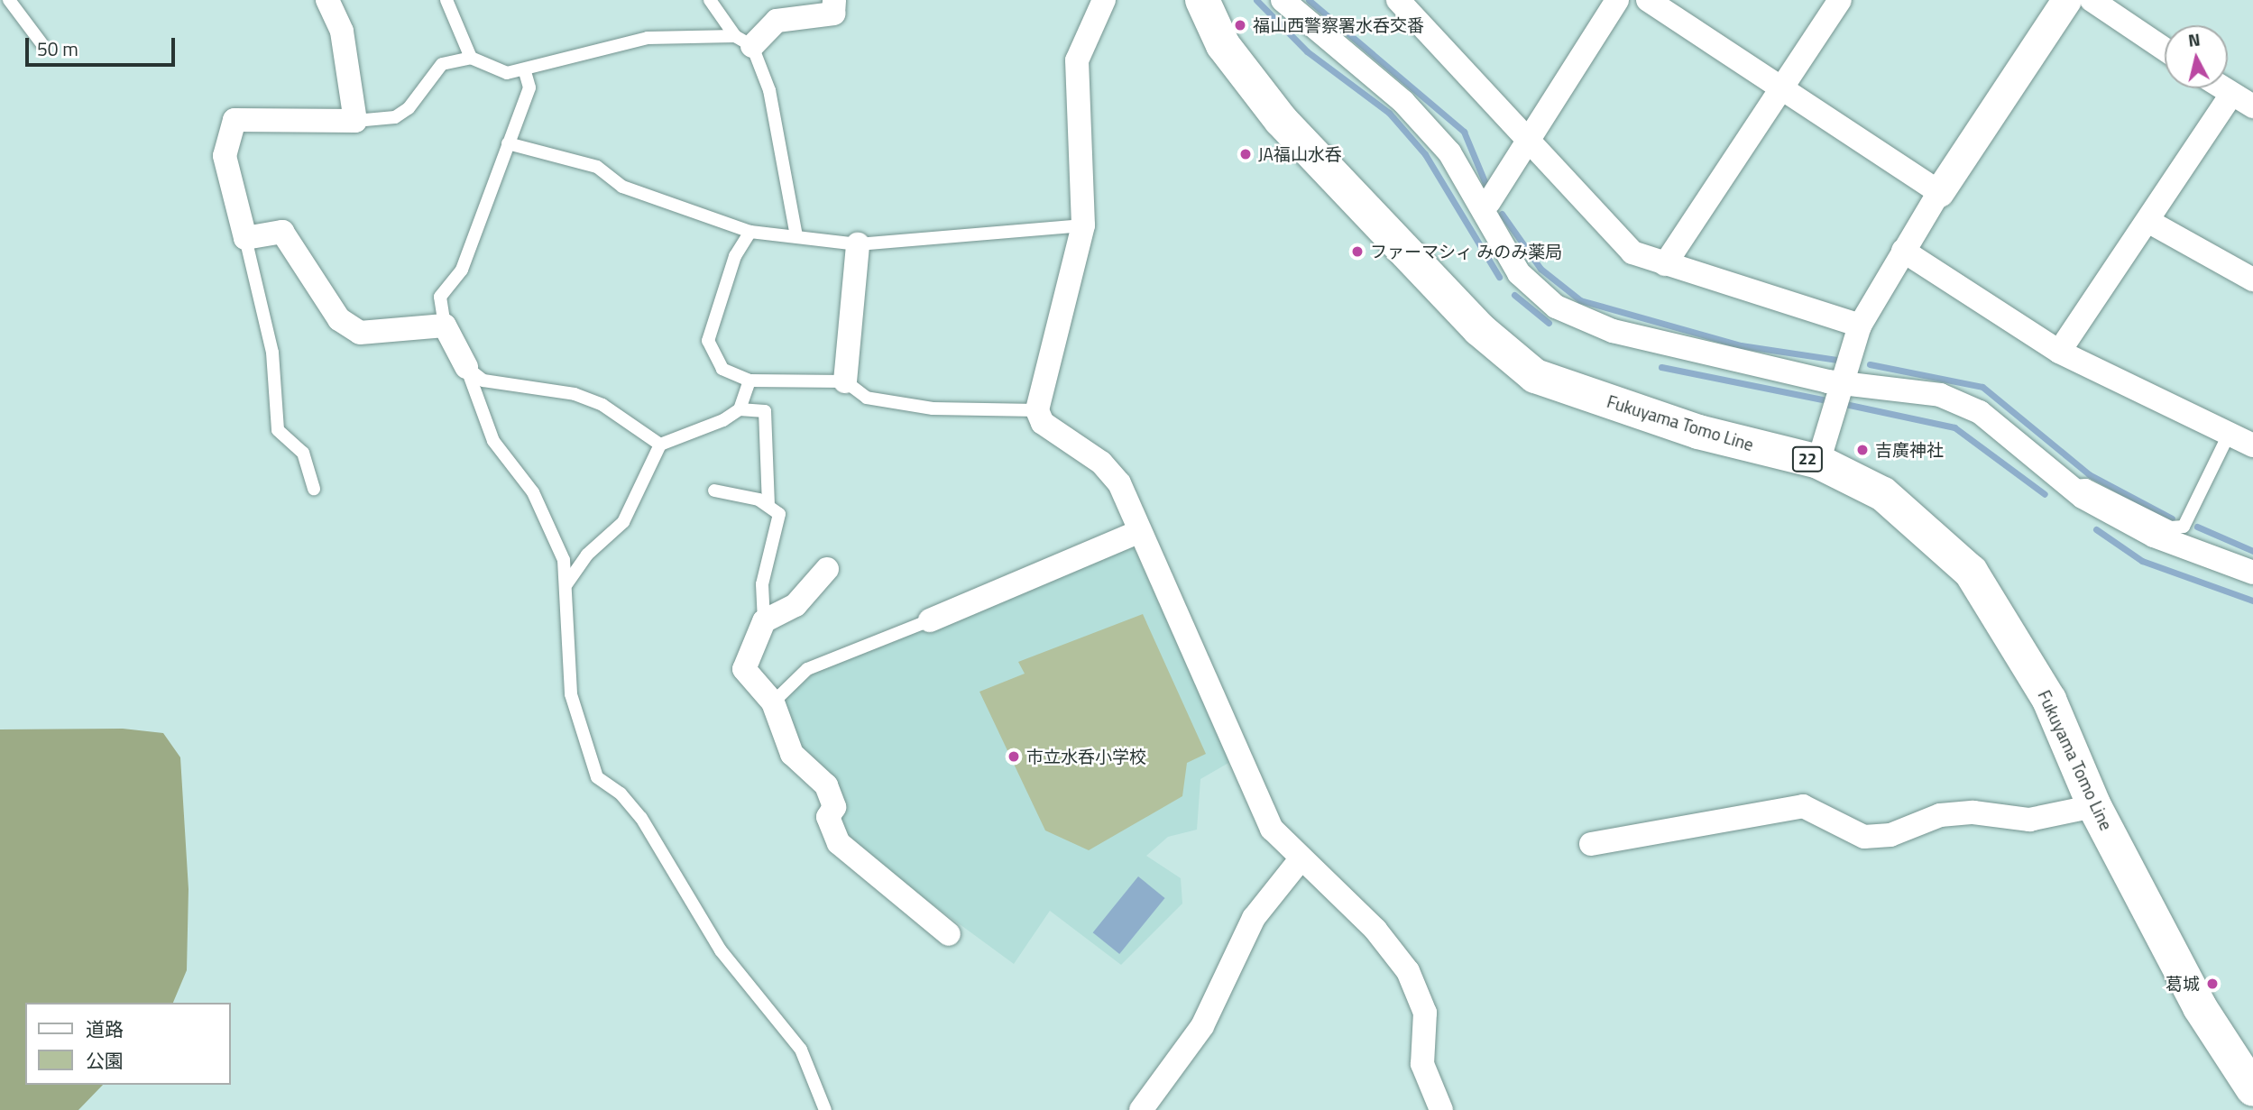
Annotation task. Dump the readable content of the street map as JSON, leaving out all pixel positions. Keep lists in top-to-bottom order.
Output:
{
  "streets": {
    "main road": ["Fukuyama Tomo Line", "22"]
  },
  "places": [
    "福山西警察署水呑交番",
    "JA福山水呑",
    "ファーマシィ みのみ薬局",
    "吉廣神社",
    "市立水呑小学校",
    "葛城"
  ],
  "legend": ["道路", "公園"],
  "scale_bar": "50 m",
  "north": "top"
}
